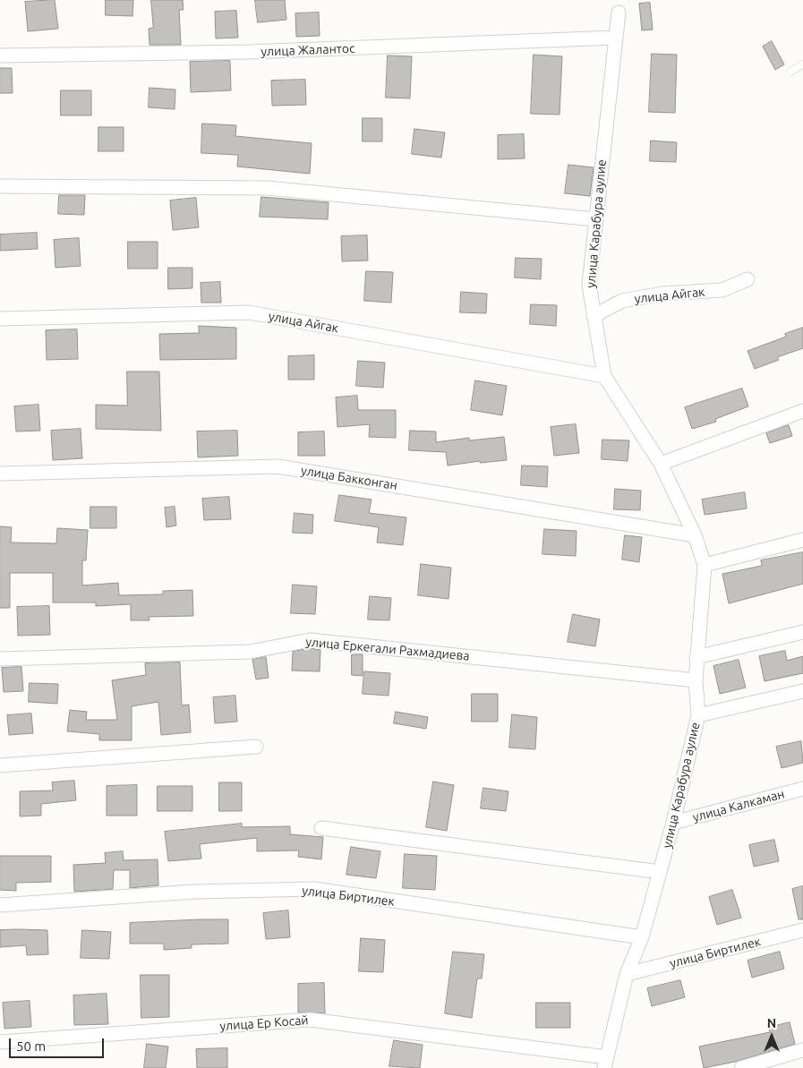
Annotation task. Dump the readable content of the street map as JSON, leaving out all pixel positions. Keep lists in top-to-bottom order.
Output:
{
  "streets": {
    "street": [
      "улица Жалантос",
      "улица Карабура аулие",
      "улица Айгак",
      "улица Бакконган",
      "улица Еркегали Рахмадиева",
      "улица Калкаман",
      "улица Биртилек",
      "улица Ер Косай"
    ]
  },
  "crossings": [
    ["улица Жалантос", "улица Карабура аулие"],
    ["улица Карабура аулие", "улица Айгак"],
    ["улица Карабура аулие", "улица Бакконган"],
    ["улица Карабура аулие", "улица Еркегали Рахмадиева"],
    ["улица Карабура аулие", "улица Калкаман"],
    ["улица Карабура аулие", "улица Биртилек"],
    ["улица Карабура аулие", "улица Ер Косай"]
  ],
  "scale_bar": "50 m",
  "north": "top"
}
